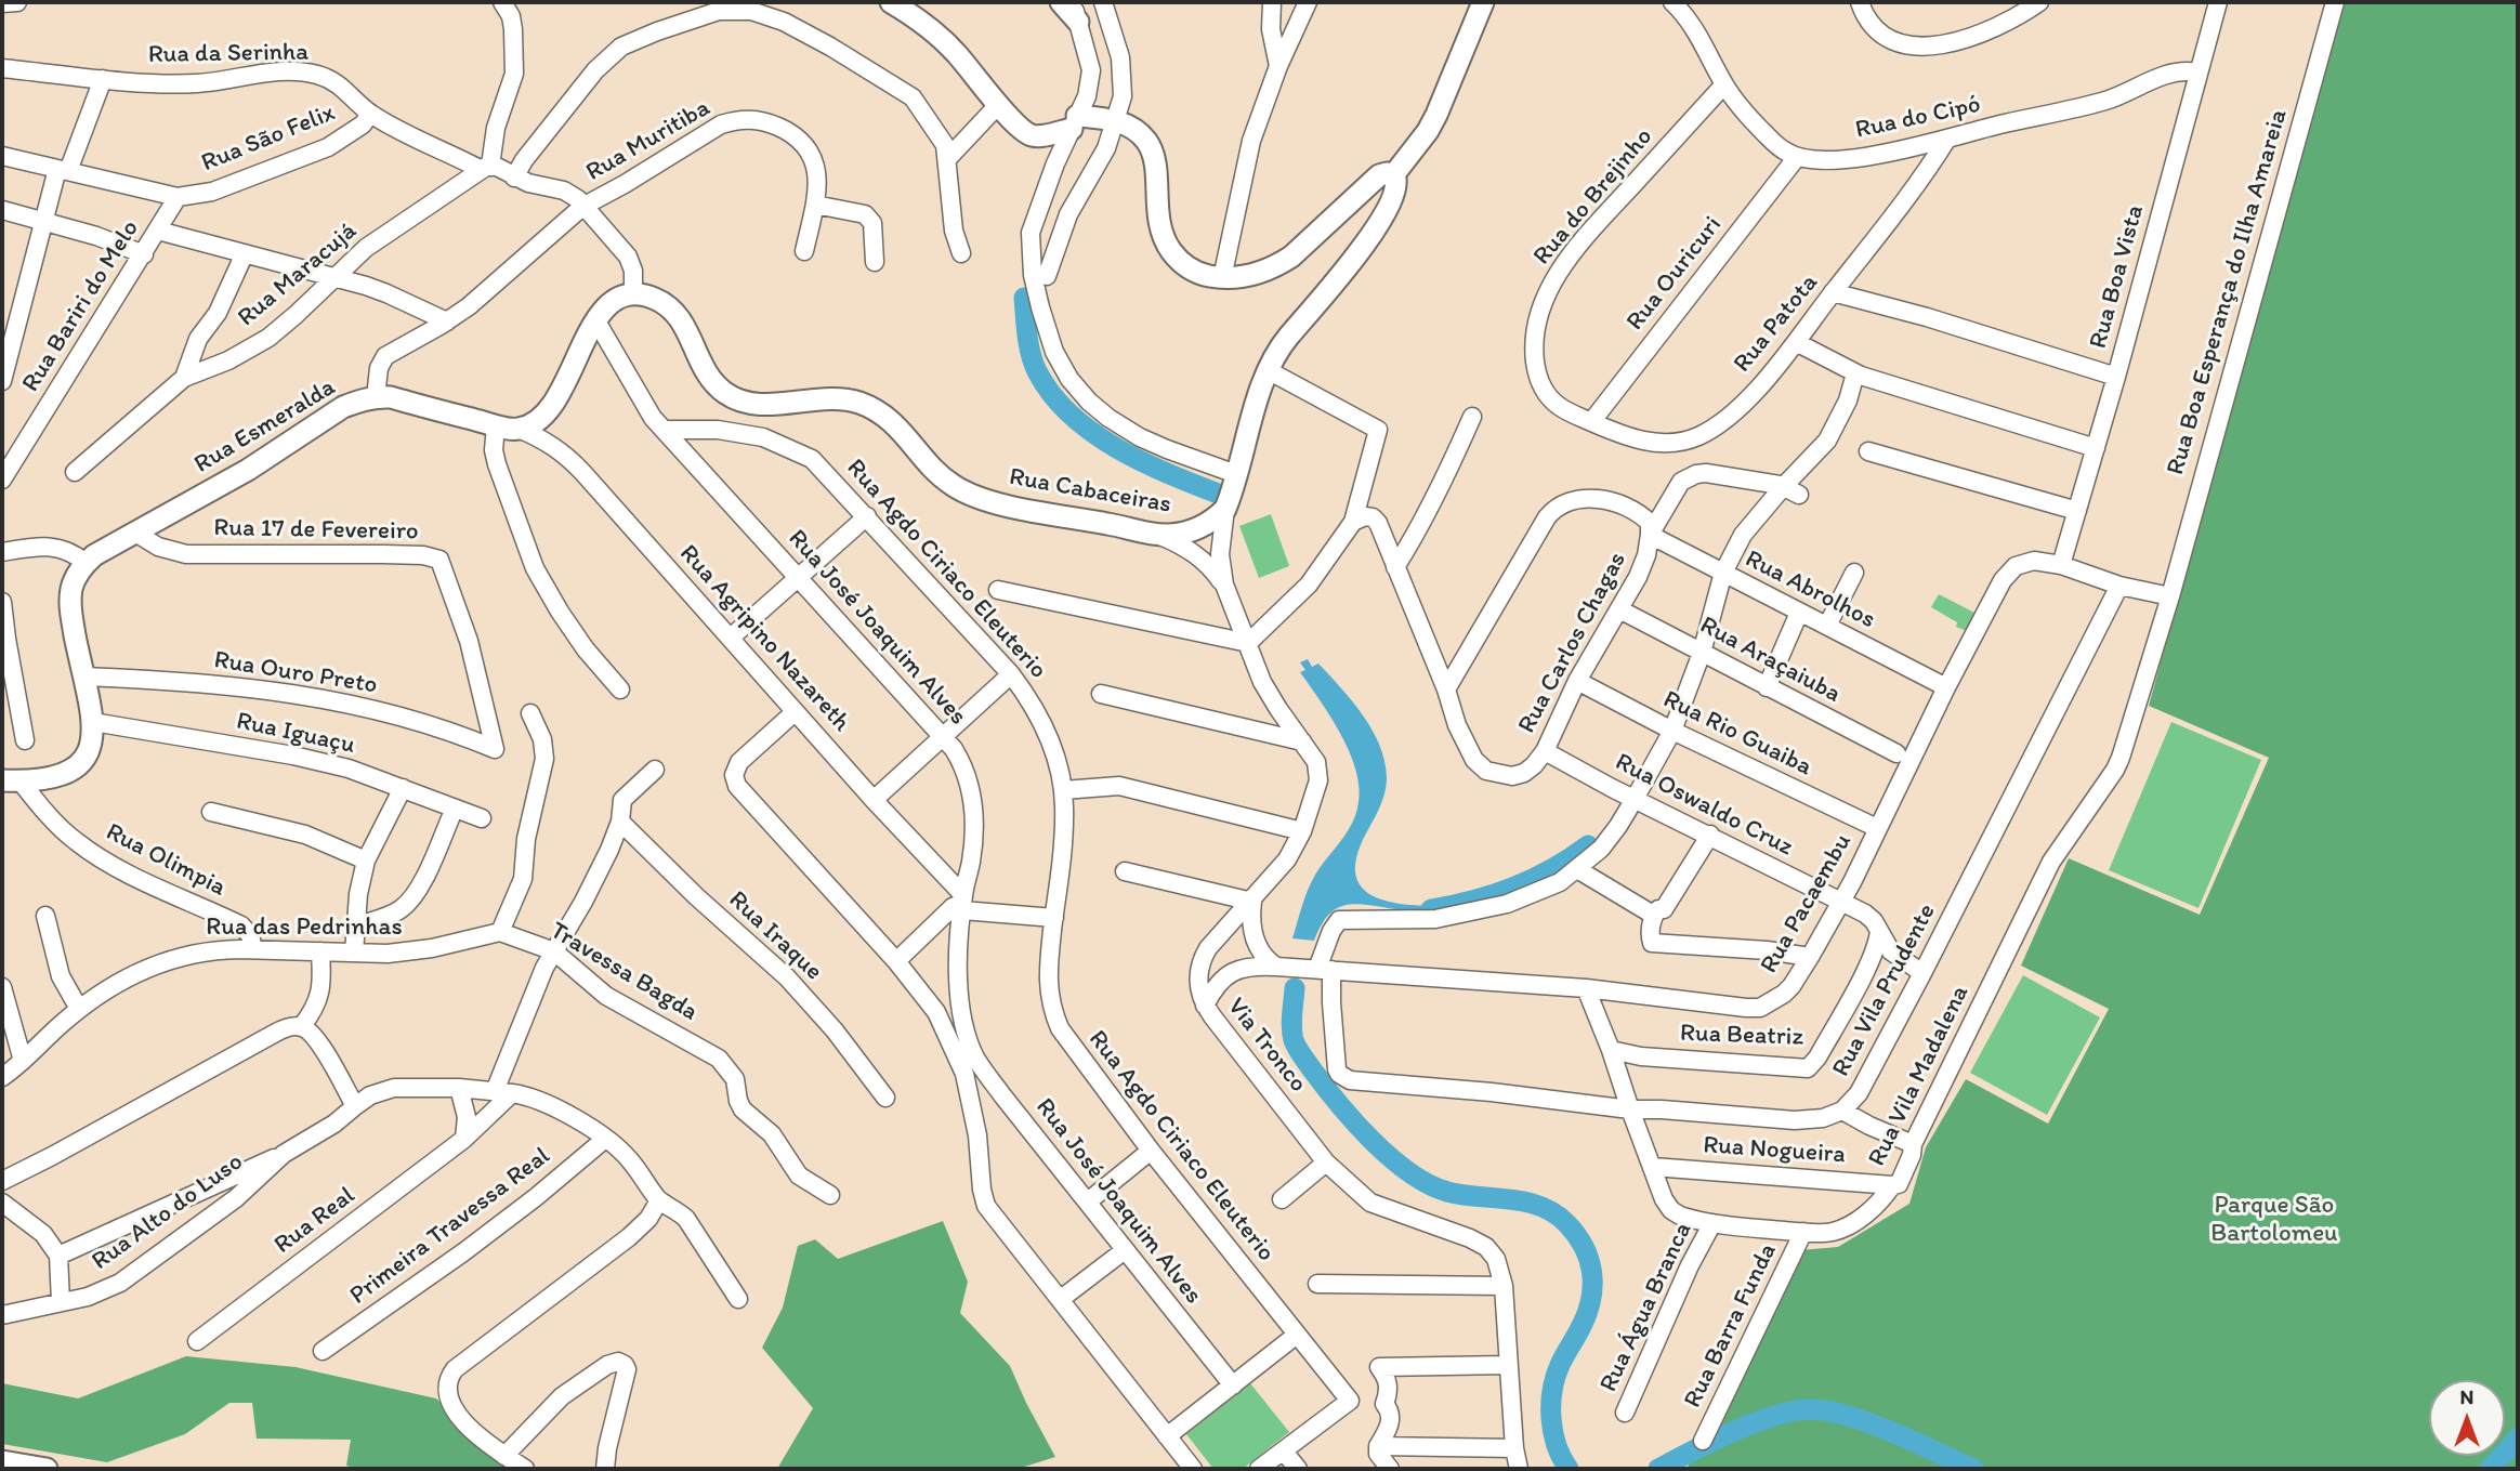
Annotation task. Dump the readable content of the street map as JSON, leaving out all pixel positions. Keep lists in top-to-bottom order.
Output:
{
  "streets": {
    "main road": ["Rua Esmeralda", "Rua Cabaceiras"],
    "street": [
      "Rua da Serinha",
      "Rua do Cipó",
      "Rua São Felix",
      "Rua Muritiba",
      "Rua do Brejinho",
      "Rua Ouricuri",
      "Rua Maracujá",
      "Rua Boa Vista",
      "Rua Boa Esperança do Ilha Amareia",
      "Rua Bariri do Melo",
      "Rua Patota",
      "Rua 17 de Fevereiro",
      "Rua Agdo Ciriaco Eleuterio",
      "Rua Abrolhos",
      "Rua José Joaquim Alves",
      "Rua Agripino Nazareth",
      "Rua Carlos Chagas",
      "Rua Araçaiuba",
      "Rua Ouro Preto",
      "Rua Iguaçu",
      "Rua Rio Guaiba",
      "Rua Oswaldo Cruz",
      "Rua Olimpia",
      "Rua Pacaembu",
      "Rua das Pedrinhas",
      "Rua Iraque",
      "Travessa Bagda",
      "Rua Vila Prudente",
      "Rua Beatriz",
      "Via Tronco",
      "Rua Vila Madalena",
      "Rua Nogueira",
      "Rua Alto do Luso",
      "Rua Real",
      "Primeira Travessa Real",
      "Rua Água Branca",
      "Rua Barra Funda"
    ]
  },
  "crossings": [
    ["Rua da Serinha", "Rua São Felix"],
    ["Rua da Serinha", "Rua Muritiba"],
    ["Rua da Serinha", "Rua Maracujá"],
    ["Rua da Serinha", "Rua Cabaceiras"],
    ["Rua do Cipó", "Rua Ouricuri"],
    ["Rua do Cipó", "Rua Boa Vista"],
    ["Rua do Cipó", "Rua Patota"],
    ["Rua São Felix", "Rua Bariri do Melo"],
    ["Rua Muritiba", "Rua Esmeralda"],
    ["Rua do Brejinho", "Rua Ouricuri"],
    ["Rua do Brejinho", "Rua Patota"],
    ["Rua Ouricuri", "Rua Patota"],
    ["Rua Boa Vista", "Rua Pacaembu"],
    ["Rua Boa Esperança do Ilha Amareia", "Rua Pacaembu"],
    ["Rua Boa Esperança do Ilha Amareia", "Rua Vila Madalena"],
    ["Rua Esmeralda", "Rua 17 de Fevereiro"],
    ["Rua Esmeralda", "Rua Agripino Nazareth"],
    ["Rua Cabaceiras", "Via Tronco"],
    ["Rua 17 de Fevereiro", "Rua Ouro Preto"],
    ["Rua Agdo Ciriaco Eleuterio", "Rua José Joaquim Alves"],
    ["Rua Abrolhos", "Rua Carlos Chagas"],
    ["Rua Abrolhos", "Rua Pacaembu"],
    ["Rua José Joaquim Alves", "Rua Agripino Nazareth"],
    ["Rua Carlos Chagas", "Rua Araçaiuba"],
    ["Rua Carlos Chagas", "Rua Rio Guaiba"],
    ["Rua Carlos Chagas", "Rua Oswaldo Cruz"],
    ["Rua Rio Guaiba", "Rua Pacaembu"],
    ["Rua Oswaldo Cruz", "Rua Pacaembu"],
    ["Rua Olimpia", "Rua das Pedrinhas"],
    ["Rua Pacaembu", "Rua Vila Prudente"],
    ["Rua Pacaembu", "Via Tronco"],
    ["Rua Pacaembu", "Rua Vila Madalena"],
    ["Rua das Pedrinhas", "Travessa Bagda"],
    ["Rua Vila Prudente", "Rua Vila Madalena"],
    ["Rua Beatriz", "Rua Vila Madalena"],
    ["Rua Vila Madalena", "Rua Nogueira"],
    ["Rua Vila Madalena", "Rua Água Branca"],
    ["Rua Vila Madalena", "Rua Barra Funda"],
    ["Rua Alto do Luso", "Rua Real"],
    ["Rua Alto do Luso", "Primeira Travessa Real"]
  ],
  "parks": ["Parque São Bartolomeu"],
  "north": "top"
}
